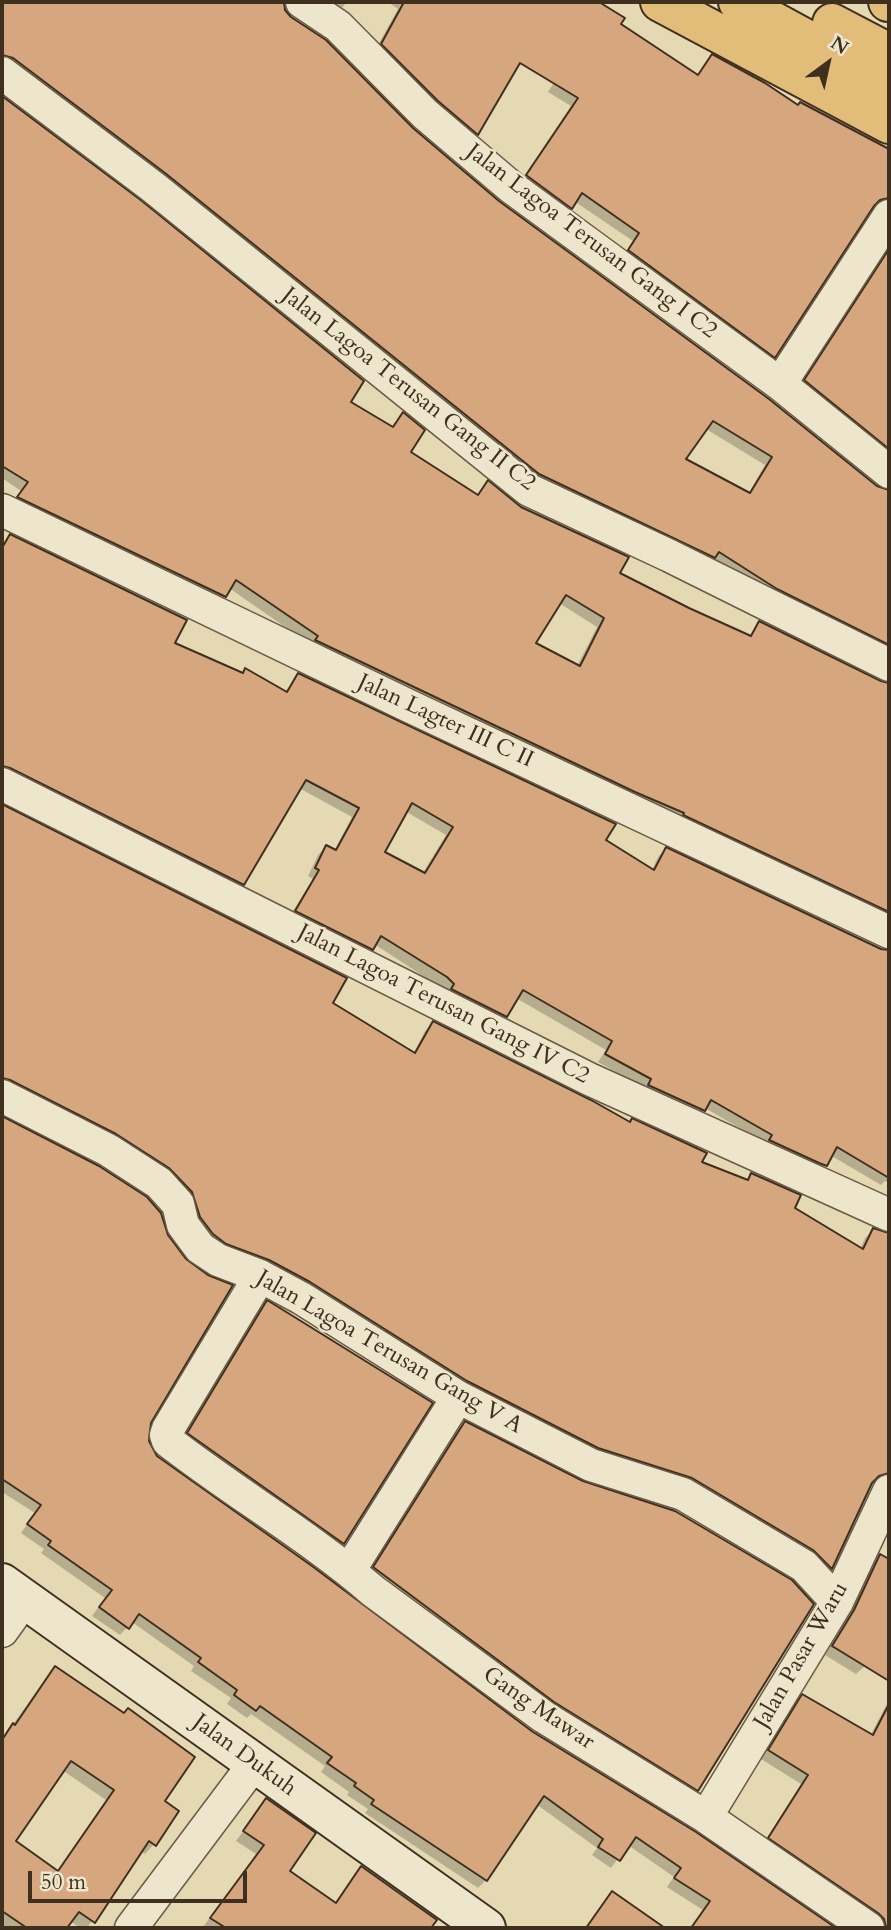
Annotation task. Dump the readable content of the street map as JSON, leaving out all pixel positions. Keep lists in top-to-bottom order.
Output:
{
  "streets": {
    "street": [
      "Jalan Lagoa Terusan Gang I C2",
      "Jalan Lagoa Terusan Gang II C2",
      "Jalan Lagter III C II",
      "Jalan Lagoa Terusan Gang IV C2",
      "Jalan Lagoa Terusan Gang V A",
      "Jalan Pasar Waru",
      "Gang Mawar",
      "Jalan Dukuh"
    ]
  },
  "crossings": [
    ["Jalan Lagoa Terusan Gang V A", "Jalan Pasar Waru"],
    ["Jalan Lagoa Terusan Gang V A", "Gang Mawar"],
    ["Jalan Pasar Waru", "Gang Mawar"]
  ],
  "scale_bar": "50 m",
  "north": "top right"
}
